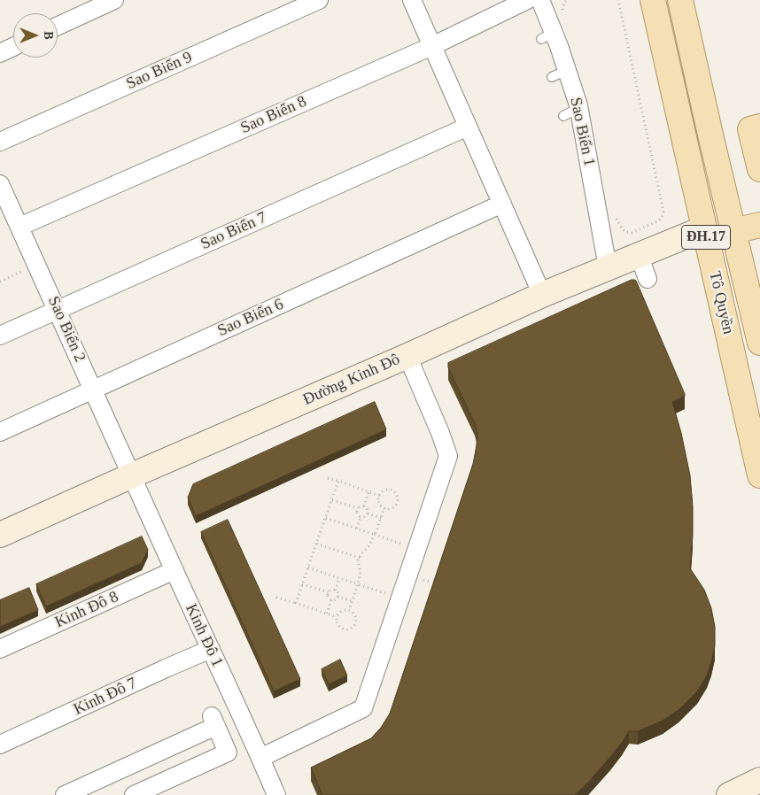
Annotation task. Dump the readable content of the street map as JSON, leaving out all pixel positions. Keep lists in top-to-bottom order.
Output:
{
  "streets": {
    "main road": ["ĐH.17", "Tô Quyền"],
    "street": [
      "Sao Biển 9",
      "Sao Biển 8",
      "Sao Biển 1",
      "Sao Biển 7",
      "Sao Biển 6",
      "Sao Biển 2",
      "Đường Kinh Đô",
      "Kinh Đô 8",
      "Kinh Đô 1",
      "Kinh Đô 7"
    ]
  },
  "crossings": [
    ["Sao Biển 8", "Sao Biển 2"],
    ["Sao Biển 1", "Đường Kinh Đô"],
    ["Sao Biển 7", "Sao Biển 2"],
    ["Tô Quyền", "Đường Kinh Đô"],
    ["Sao Biển 6", "Sao Biển 2"],
    ["Sao Biển 2", "Đường Kinh Đô"],
    ["Sao Biển 2", "Kinh Đô 1"],
    ["Đường Kinh Đô", "Kinh Đô 1"],
    ["Kinh Đô 8", "Kinh Đô 1"],
    ["Kinh Đô 1", "Kinh Đô 7"]
  ],
  "north": "right"
}
